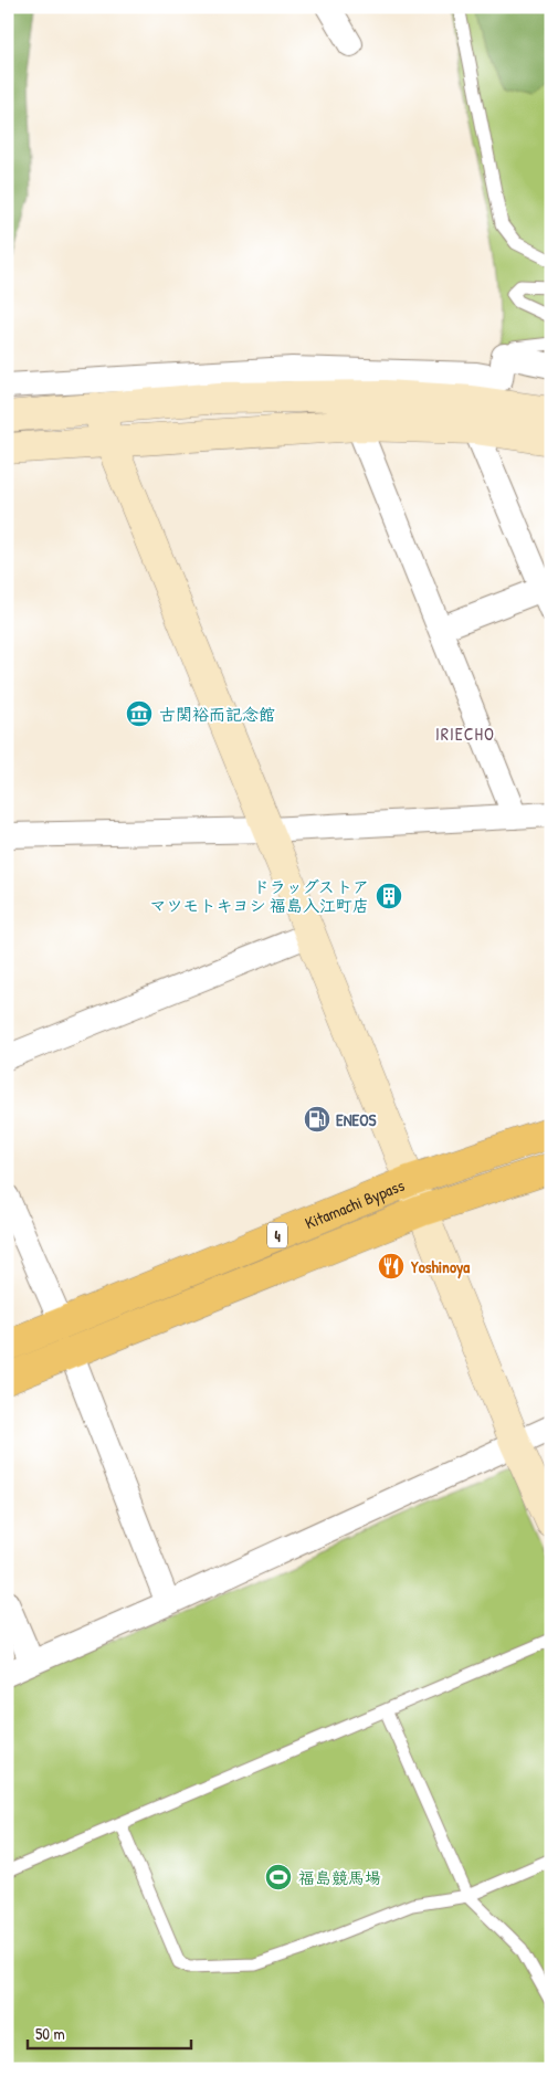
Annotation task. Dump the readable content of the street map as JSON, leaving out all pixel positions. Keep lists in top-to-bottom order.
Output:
{
  "streets": {
    "highway": ["Kitamachi Bypass", "4"]
  },
  "districts": ["IRIECHO"],
  "places": {
    "museum": ["古関裕而記念館"],
    "building": ["ドラッグストア マツモトキヨシ 福島入江町店"],
    "fuel station": ["ENEOS"],
    "restaurant": ["Yoshinoya"],
    "sports": ["福島競馬場"]
  },
  "scale_bar": "50 m"
}
